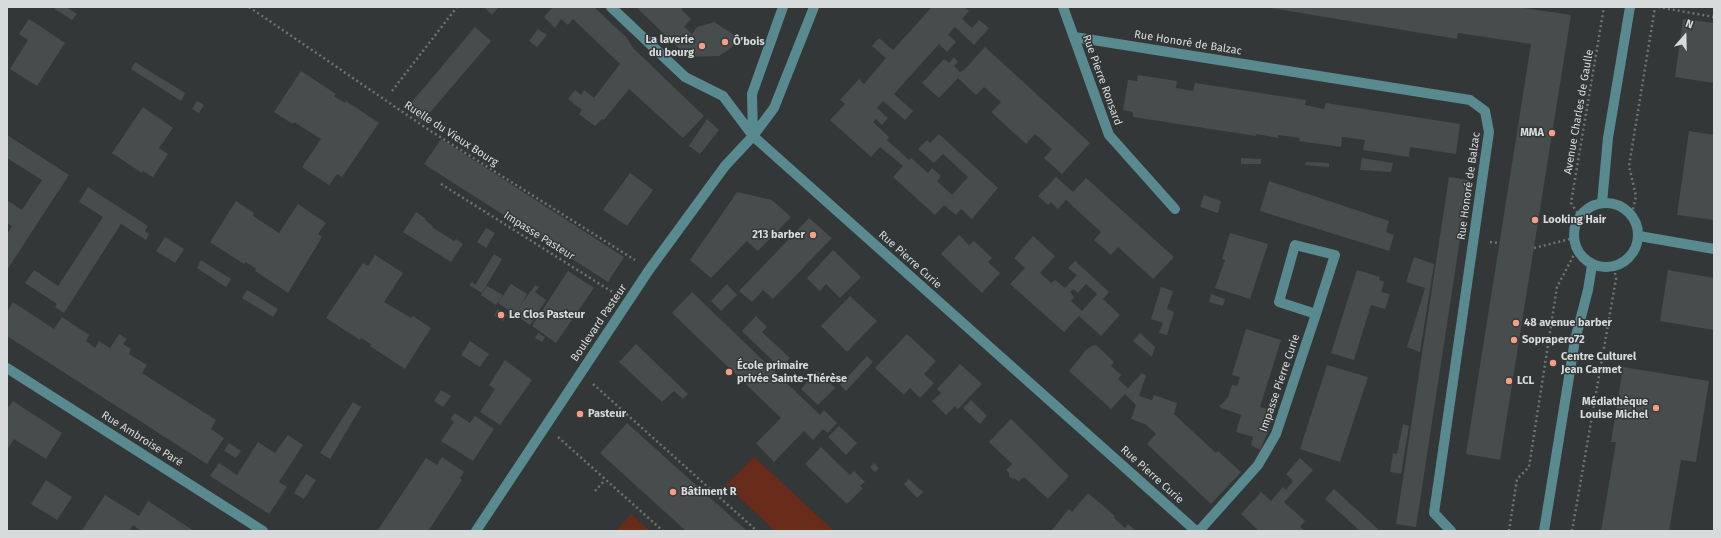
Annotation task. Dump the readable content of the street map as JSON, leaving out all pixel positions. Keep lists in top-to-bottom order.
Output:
{
  "streets": {
    "street": [
      "Rue Honoré de Balzac",
      "Rue Pierre Ronsard",
      "Rue Pierre Curie",
      "Boulevard Pasteur",
      "Impasse Pierre Curie",
      "Rue Ambroise Paré"
    ],
    "path": ["Avenue Charles de Gaulle", "Ruelle du Vieux Bourg", "Impasse Pasteur"]
  },
  "crossings": [
    ["Rue Honoré de Balzac", "Rue Pierre Ronsard"],
    ["Ruelle du Vieux Bourg", "Boulevard Pasteur"],
    ["Impasse Pasteur", "Boulevard Pasteur"],
    ["Rue Pierre Curie", "Boulevard Pasteur"],
    ["Rue Pierre Curie", "Impasse Pierre Curie"]
  ],
  "places": [
    "Ô’bois",
    "La laverie du bourg",
    "MMA",
    "Looking Hair",
    "213 barber",
    "Le Clos Pasteur",
    "48 avenue barber",
    "Soprapero72",
    "Centre Culturel Jean Carmet",
    "École primaire privée Sainte-Thérèse",
    "LCL",
    "Médiathèque Louise Michel",
    "Pasteur",
    "Bâtiment R"
  ],
  "north": "top"
}
